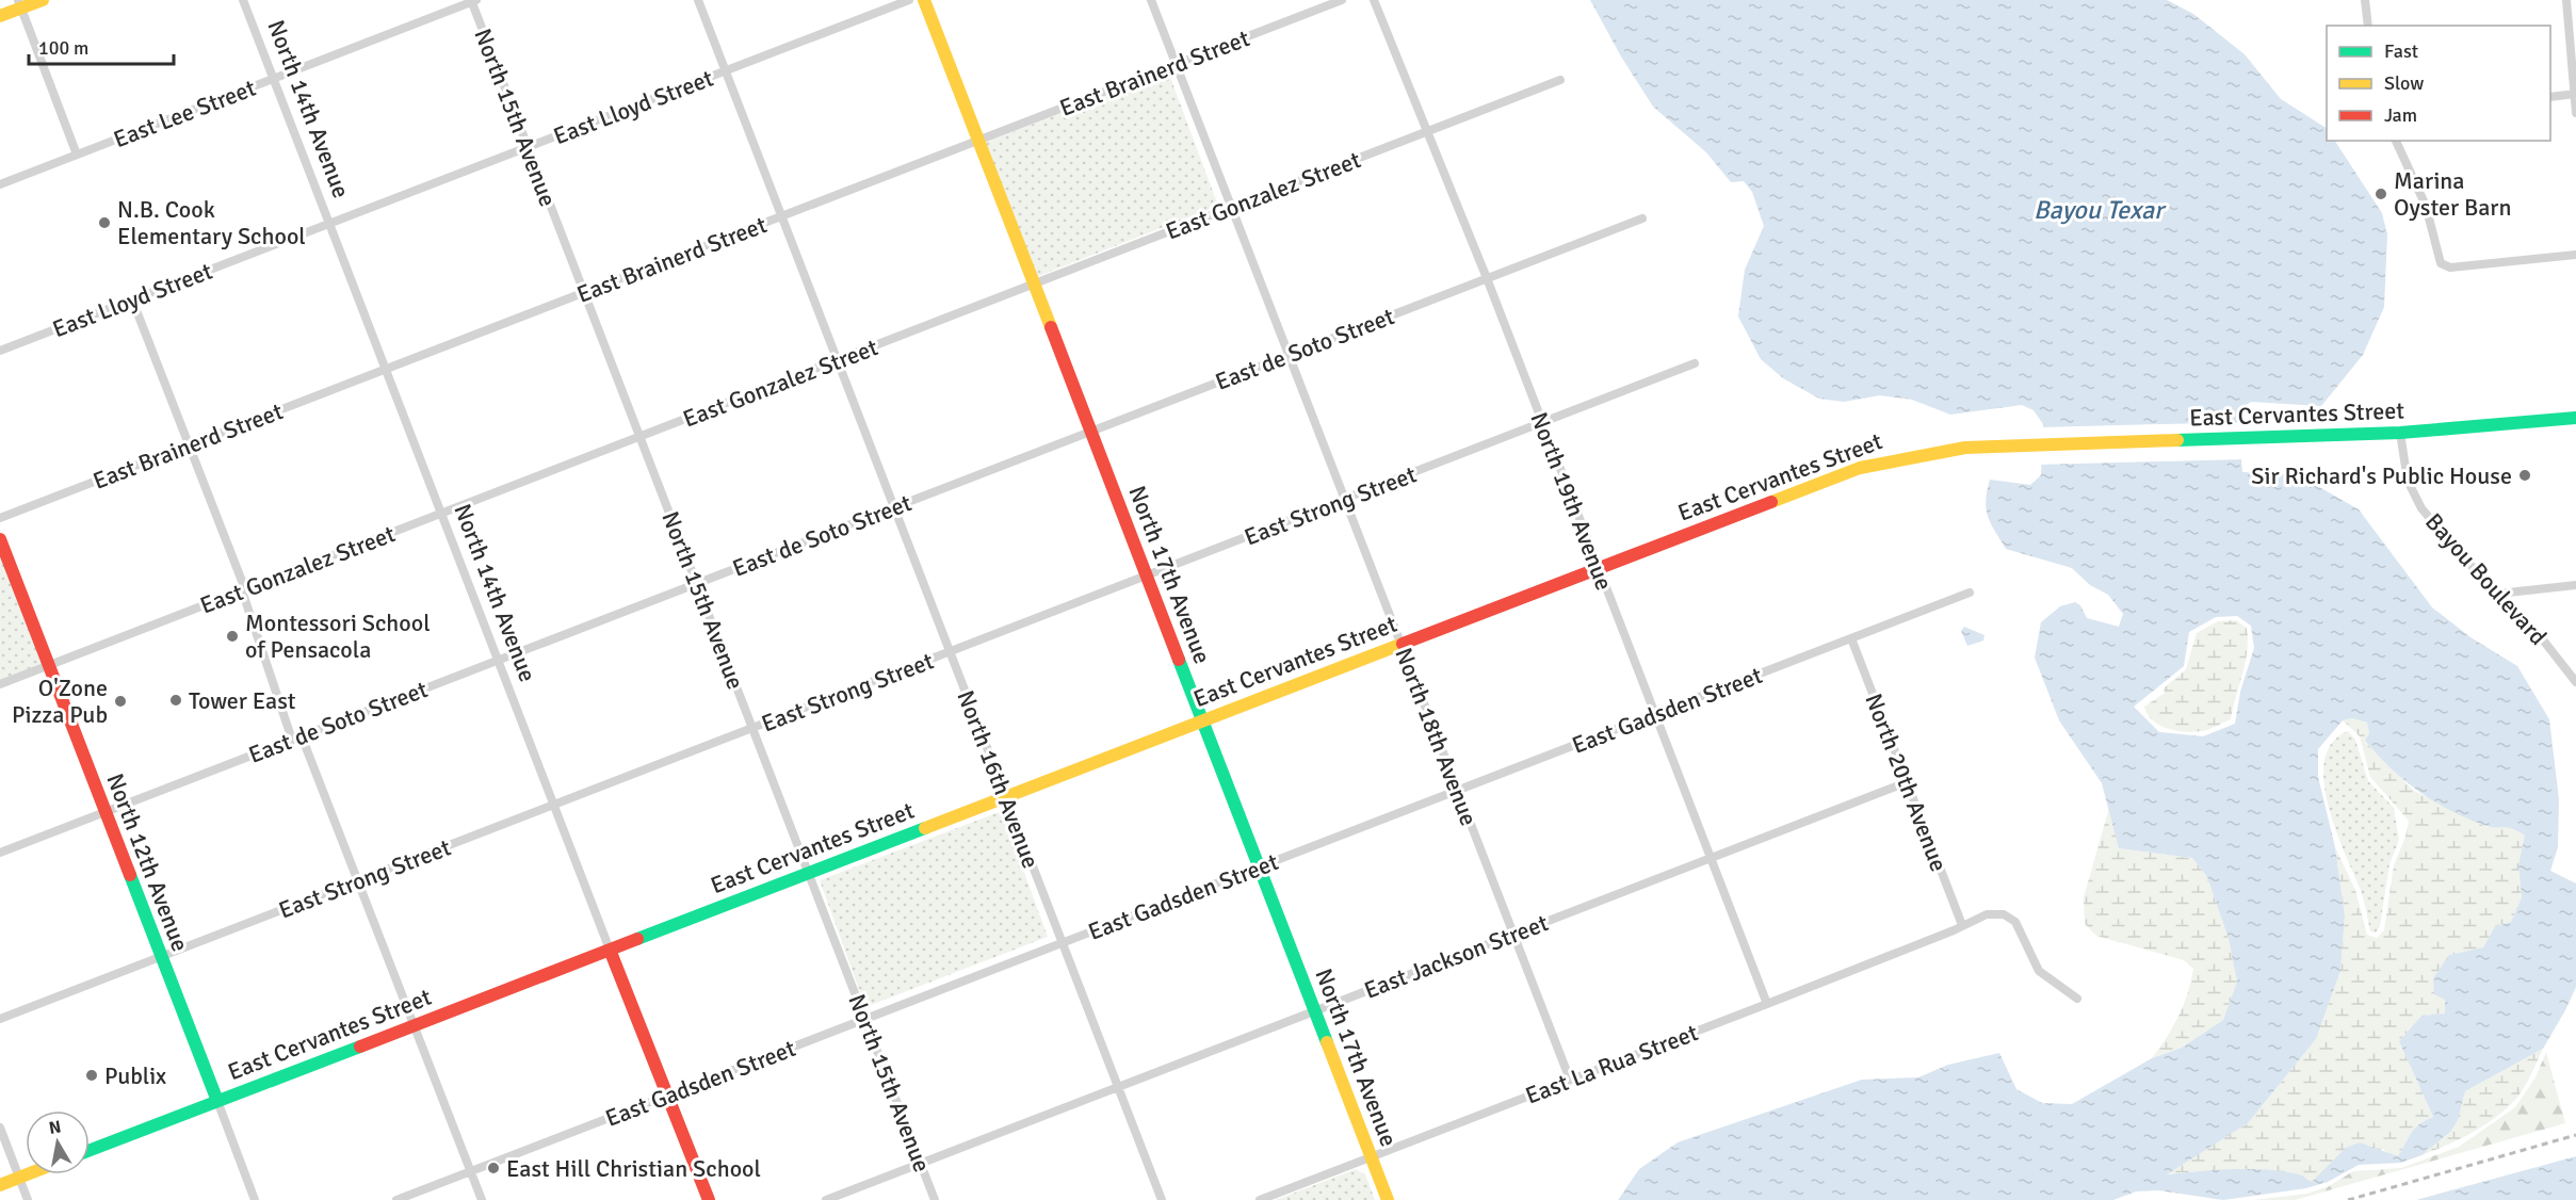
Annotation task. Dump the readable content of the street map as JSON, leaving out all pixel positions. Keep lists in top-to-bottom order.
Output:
{
  "streets": {
    "main road": [
      "North 14th Avenue",
      "East Cervantes Street",
      "North 17th Avenue",
      "North 12th Avenue"
    ],
    "street": [
      "East Brainerd Street",
      "East Lloyd Street",
      "East Lee Street",
      "North 15th Avenue",
      "East Gonzalez Street",
      "East de Soto Street",
      "North 19th Avenue",
      "East Strong Street",
      "Bayou Boulevard",
      "East Gadsden Street",
      "North 18th Avenue",
      "North 16th Avenue",
      "North 20th Avenue",
      "East Jackson Street",
      "East La Rua Street"
    ]
  },
  "crossings": [
    ["East Brainerd Street", "North 14th Avenue"],
    ["East Brainerd Street", "North 15th Avenue"],
    ["East Brainerd Street", "North 17th Avenue"],
    ["East Brainerd Street", "North 18th Avenue"],
    ["East Brainerd Street", "North 16th Avenue"],
    ["East Lloyd Street", "North 14th Avenue"],
    ["East Lloyd Street", "North 15th Avenue"],
    ["East Lloyd Street", "North 16th Avenue"],
    ["North 14th Avenue", "East Lee Street"],
    ["North 14th Avenue", "East Gonzalez Street"],
    ["North 14th Avenue", "East de Soto Street"],
    ["North 14th Avenue", "East Cervantes Street"],
    ["North 14th Avenue", "East Strong Street"],
    ["North 14th Avenue", "East Gadsden Street"],
    ["East Lee Street", "North 15th Avenue"],
    ["North 15th Avenue", "East Gonzalez Street"],
    ["North 15th Avenue", "East de Soto Street"],
    ["North 15th Avenue", "East Cervantes Street"],
    ["North 15th Avenue", "East Strong Street"],
    ["North 15th Avenue", "East Gadsden Street"],
    ["North 15th Avenue", "East Jackson Street"],
    ["East Gonzalez Street", "North 19th Avenue"],
    ["East Gonzalez Street", "North 17th Avenue"],
    ["East Gonzalez Street", "North 18th Avenue"],
    ["East Gonzalez Street", "North 16th Avenue"],
    ["East Gonzalez Street", "North 12th Avenue"],
    ["East de Soto Street", "North 19th Avenue"],
    ["East de Soto Street", "North 17th Avenue"],
    ["East de Soto Street", "North 18th Avenue"],
    ["East de Soto Street", "North 16th Avenue"],
    ["East de Soto Street", "North 12th Avenue"],
    ["East Cervantes Street", "North 19th Avenue"],
    ["East Cervantes Street", "North 17th Avenue"],
    ["East Cervantes Street", "Bayou Boulevard"],
    ["East Cervantes Street", "North 18th Avenue"],
    ["East Cervantes Street", "North 16th Avenue"],
    ["East Cervantes Street", "North 12th Avenue"],
    ["North 19th Avenue", "East Strong Street"],
    ["North 19th Avenue", "East Gadsden Street"],
    ["North 19th Avenue", "East Jackson Street"],
    ["North 19th Avenue", "East La Rua Street"],
    ["East Strong Street", "North 17th Avenue"],
    ["East Strong Street", "North 18th Avenue"],
    ["East Strong Street", "North 16th Avenue"],
    ["East Strong Street", "North 12th Avenue"],
    ["North 17th Avenue", "East Gadsden Street"],
    ["North 17th Avenue", "East Jackson Street"],
    ["North 17th Avenue", "East La Rua Street"],
    ["East Gadsden Street", "North 18th Avenue"],
    ["East Gadsden Street", "North 16th Avenue"],
    ["East Gadsden Street", "North 20th Avenue"],
    ["North 18th Avenue", "East Jackson Street"],
    ["North 18th Avenue", "East La Rua Street"],
    ["North 16th Avenue", "East Jackson Street"],
    ["North 20th Avenue", "East Jackson Street"],
    ["North 20th Avenue", "East La Rua Street"]
  ],
  "water": ["Bayou Texar"],
  "places": [
    "Marina Oyster Barn",
    "N.B. Cook Elementary School",
    "Sir Richard's Public House",
    "Montessori School of Pensacola",
    "Tower East",
    "O'Zone Pizza Pub",
    "Publix",
    "East Hill Christian School"
  ],
  "legend": ["Fast", "Slow", "Jam"],
  "scale_bar": "100 m",
  "north": "top"
}
